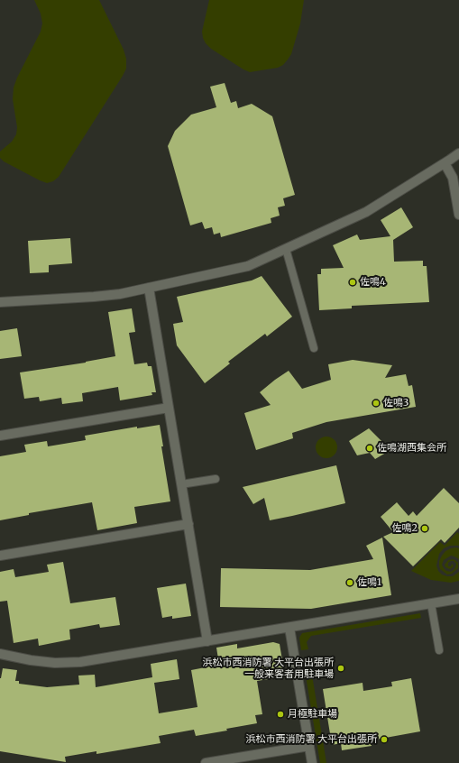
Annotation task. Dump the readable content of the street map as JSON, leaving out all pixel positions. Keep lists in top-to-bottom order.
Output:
{
  "places": [
    "佐鳴4",
    "佐鳴3",
    "佐鳴湖西集会所",
    "佐鳴2",
    "佐鳴1",
    "浜松市西消防署 大平台出張所 一般来客者用駐車場",
    "月極駐車場",
    "浜松市西消防署 大平台出張所"
  ]
}
